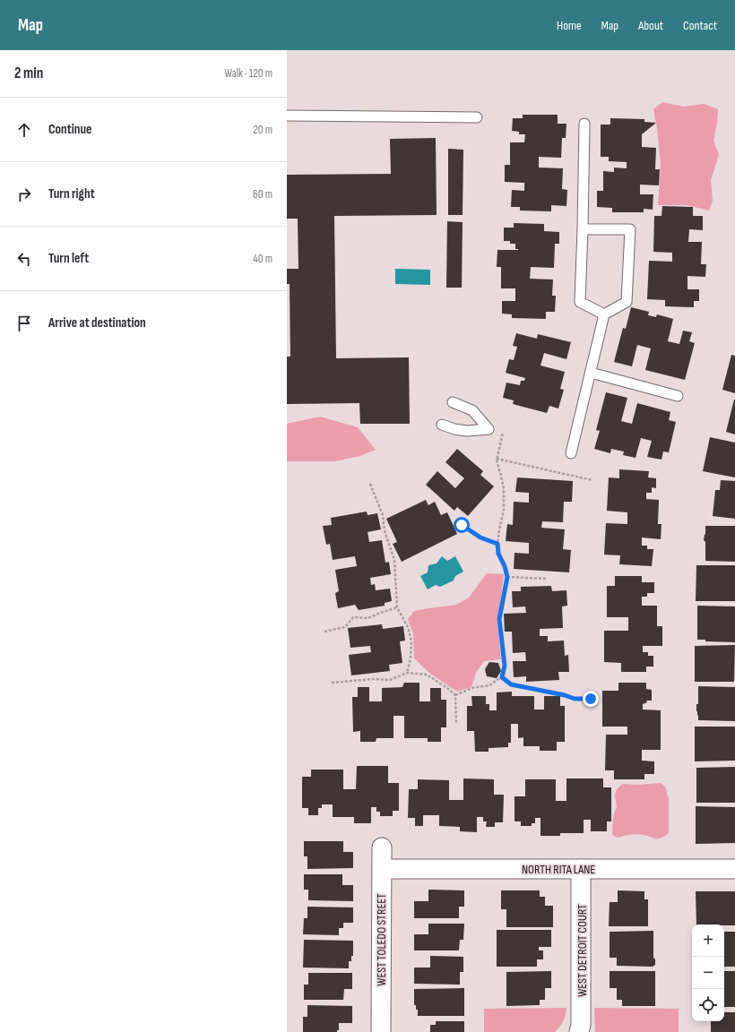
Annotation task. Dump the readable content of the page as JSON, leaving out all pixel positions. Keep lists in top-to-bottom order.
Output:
{
  "streets": {
    "street": ["NORTH RITA LANE", "WEST TOLEDO STREET", "WEST DETROIT COURT"]
  },
  "crossings": [
    ["NORTH RITA LANE", "WEST TOLEDO STREET"],
    ["NORTH RITA LANE", "WEST DETROIT COURT"]
  ],
  "page": {
    "header": "Map",
    "nav": [
      "Home",
      "Map",
      "About",
      "Contact"
    ],
    "heading": ["2 min", "Walk · 120 m"],
    "list": [
      ["Continue", "20 m"],
      ["Turn right", "60 m"],
      ["Turn left", "40 m"],
      "Arrive at destination"
    ],
    "map_buttons": ["+", "−"]
  }
}
